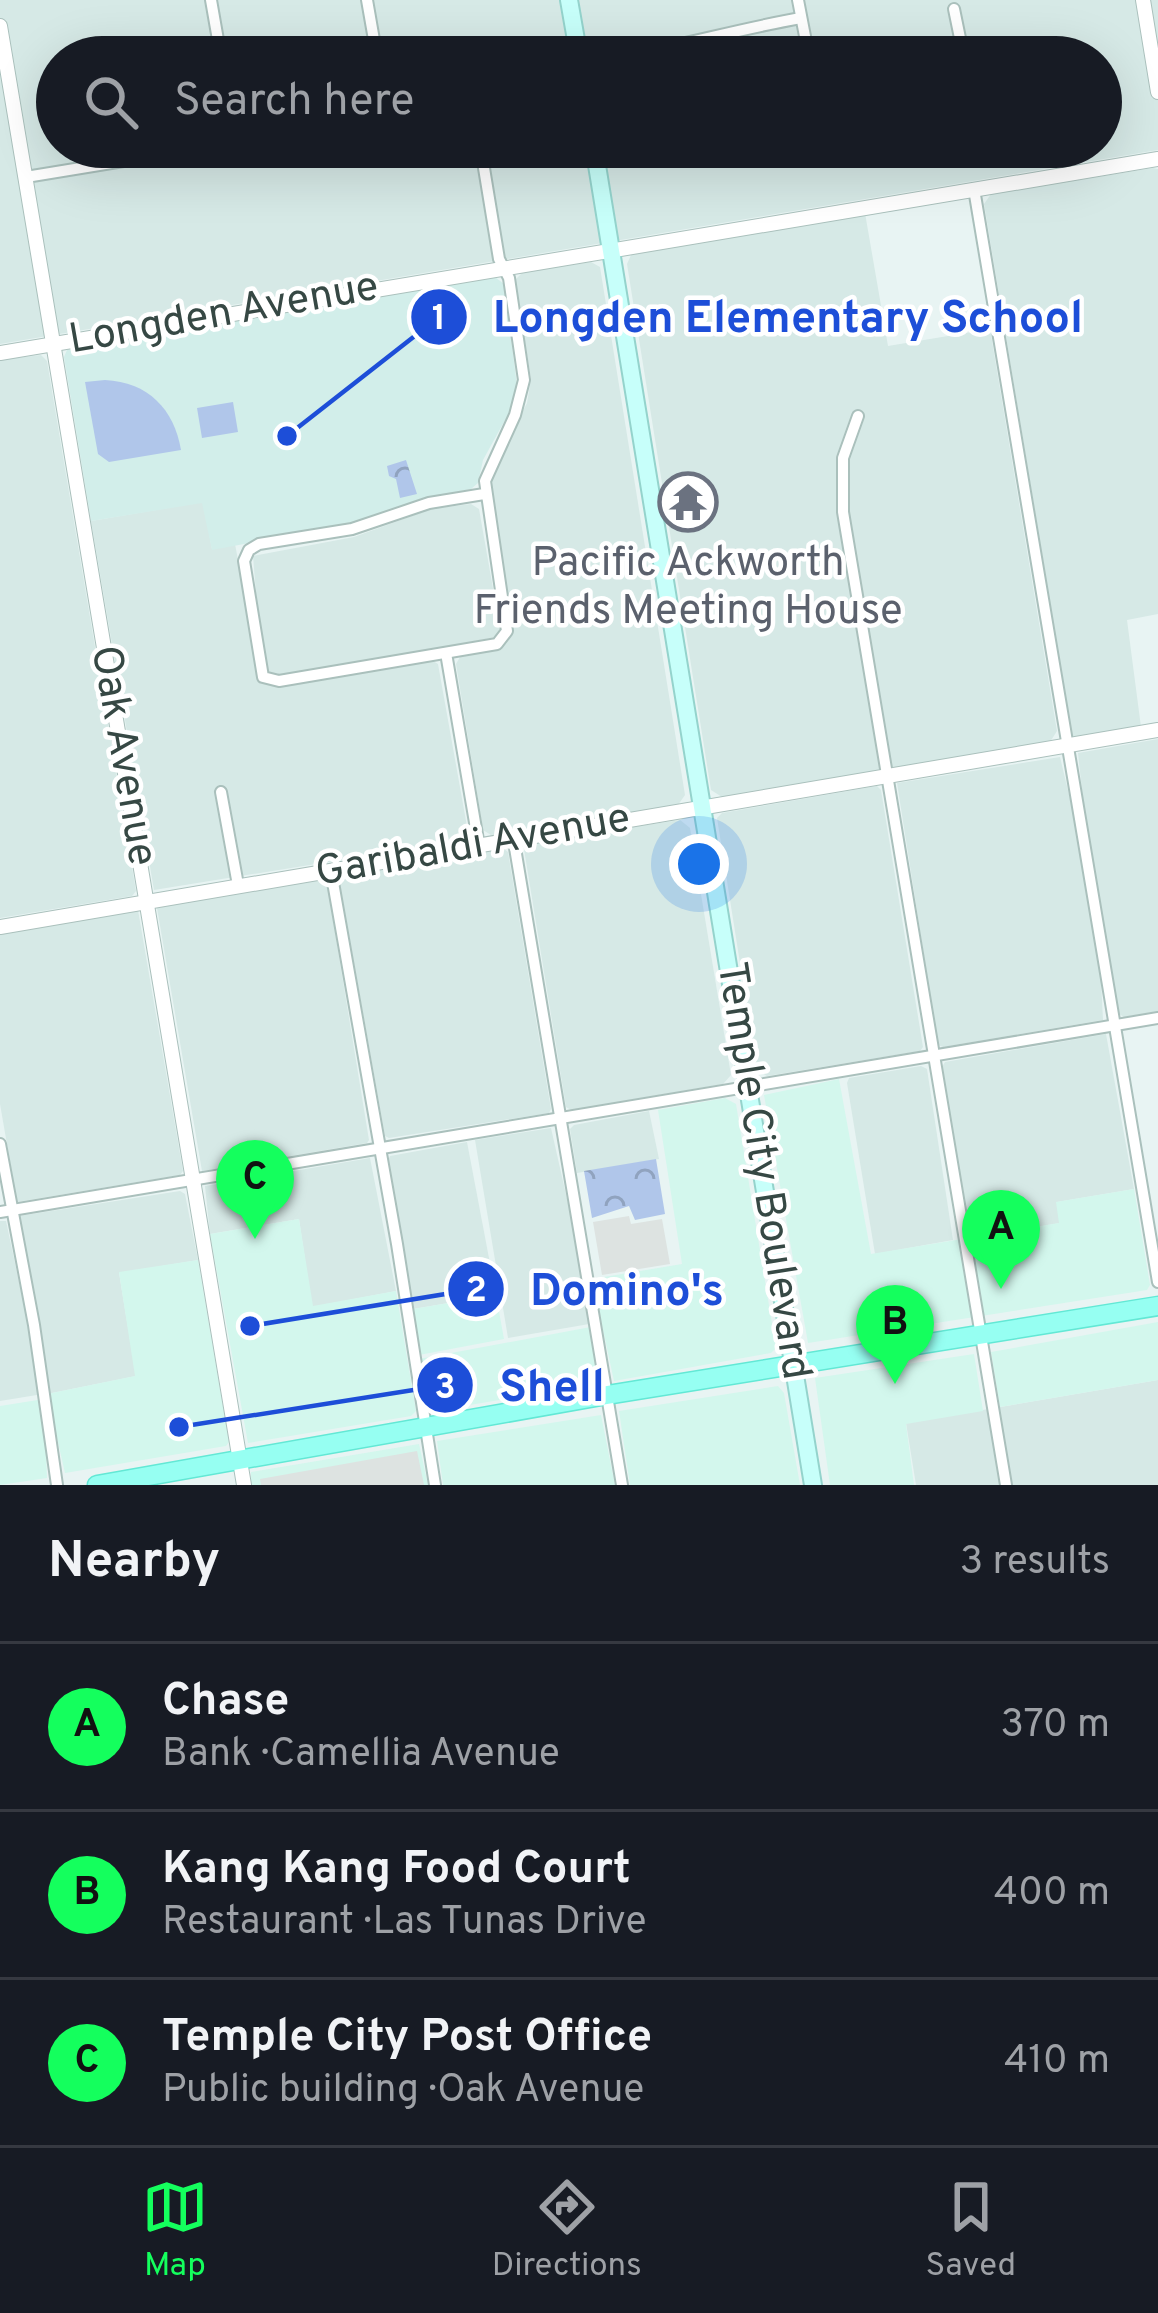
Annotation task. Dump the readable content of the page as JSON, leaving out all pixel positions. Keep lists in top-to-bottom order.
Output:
{
  "streets": {
    "main road": ["Temple City Boulevard"],
    "street": ["Longden Avenue", "Oak Avenue", "Garibaldi Avenue"]
  },
  "crossings": [
    ["Longden Avenue", "Oak Avenue"],
    ["Longden Avenue", "Temple City Boulevard"],
    ["Oak Avenue", "Garibaldi Avenue"],
    ["Garibaldi Avenue", "Temple City Boulevard"]
  ],
  "places": {
    "other": ["Longden Elementary School", "Domino's", "Shell"],
    "temple": ["Pacific Ackworth Friends Meeting House"]
  },
  "page": {
    "search": "Search here",
    "pins": ["C", "A", "B"],
    "heading": ["Nearby", "3 results"],
    "list": [
      {
        "mark": "A",
        "name": "Chase",
        "note": "Bank · Camellia Avenue",
        "value": "370 m"
      },
      {
        "mark": "B",
        "name": "Kang Kang Food Court",
        "note": "Restaurant · Las Tunas Drive",
        "value": "400 m"
      },
      {
        "mark": "C",
        "name": "Temple City Post Office",
        "note": "Public building · Oak Avenue",
        "value": "410 m"
      }
    ],
    "nav": ["Map", "Directions", "Saved"]
  }
}
